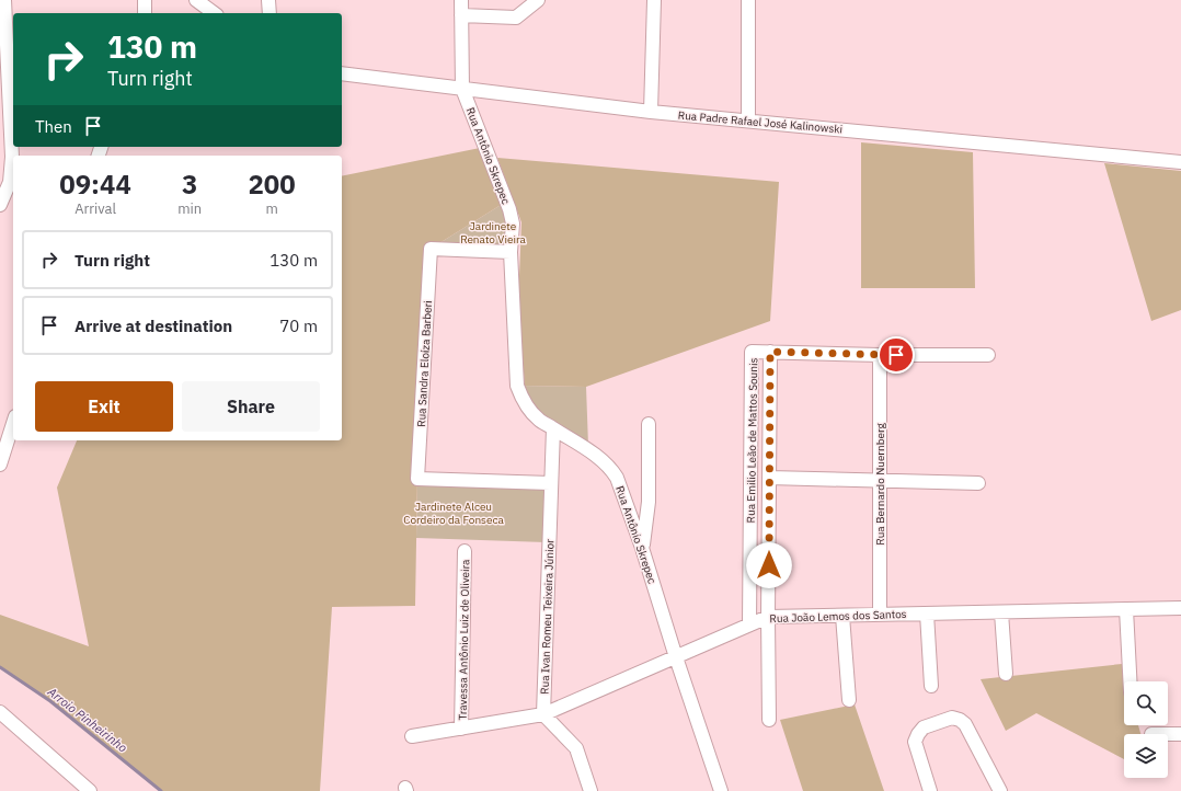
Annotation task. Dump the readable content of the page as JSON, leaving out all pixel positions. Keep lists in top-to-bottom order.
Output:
{
  "streets": {
    "street": [
      "Rua Padre Rafael José Kalinowski",
      "Rua Antônio Skrepec",
      "Rua Sandra Eloíza Barberi",
      "Rua Emilio Leão de Mattos Sounis",
      "Rua Bernardo Nuernberg",
      "Rua João Lemos dos Santos",
      "Rua Ivan Romeu Teixeira Júnior",
      "Travessa Antônio Luiz de Oliveira"
    ]
  },
  "crossings": [
    ["Rua Padre Rafael José Kalinowski", "Rua Antônio Skrepec"],
    ["Rua Antônio Skrepec", "Rua Sandra Eloíza Barberi"],
    ["Rua Antônio Skrepec", "Rua João Lemos dos Santos"],
    ["Rua Antônio Skrepec", "Rua Ivan Romeu Teixeira Júnior"],
    ["Rua Sandra Eloíza Barberi", "Rua Ivan Romeu Teixeira Júnior"],
    ["Rua Emilio Leão de Mattos Sounis", "Rua João Lemos dos Santos"],
    ["Rua Bernardo Nuernberg", "Rua João Lemos dos Santos"],
    ["Rua João Lemos dos Santos", "Rua Ivan Romeu Teixeira Júnior"],
    ["Rua João Lemos dos Santos", "Travessa Antônio Luiz de Oliveira"]
  ],
  "water": ["Arroio Pinheirinho"],
  "parks": ["Jardinete Renato Vieira", "Jardinete Alceu Cordeiro da Fonseca"],
  "page": {
    "turn": ["130 m", "Turn right"],
    "then": "Then",
    "eta": [
      "09:44",
      "Arrival",
      "3",
      "min",
      "200",
      "m"
    ],
    "list": [
      {
        "name": "Turn right",
        "value": "130 m"
      },
      {
        "name": "Arrive at destination",
        "value": "70 m"
      }
    ],
    "buttons": ["Exit", "Share"]
  }
}
